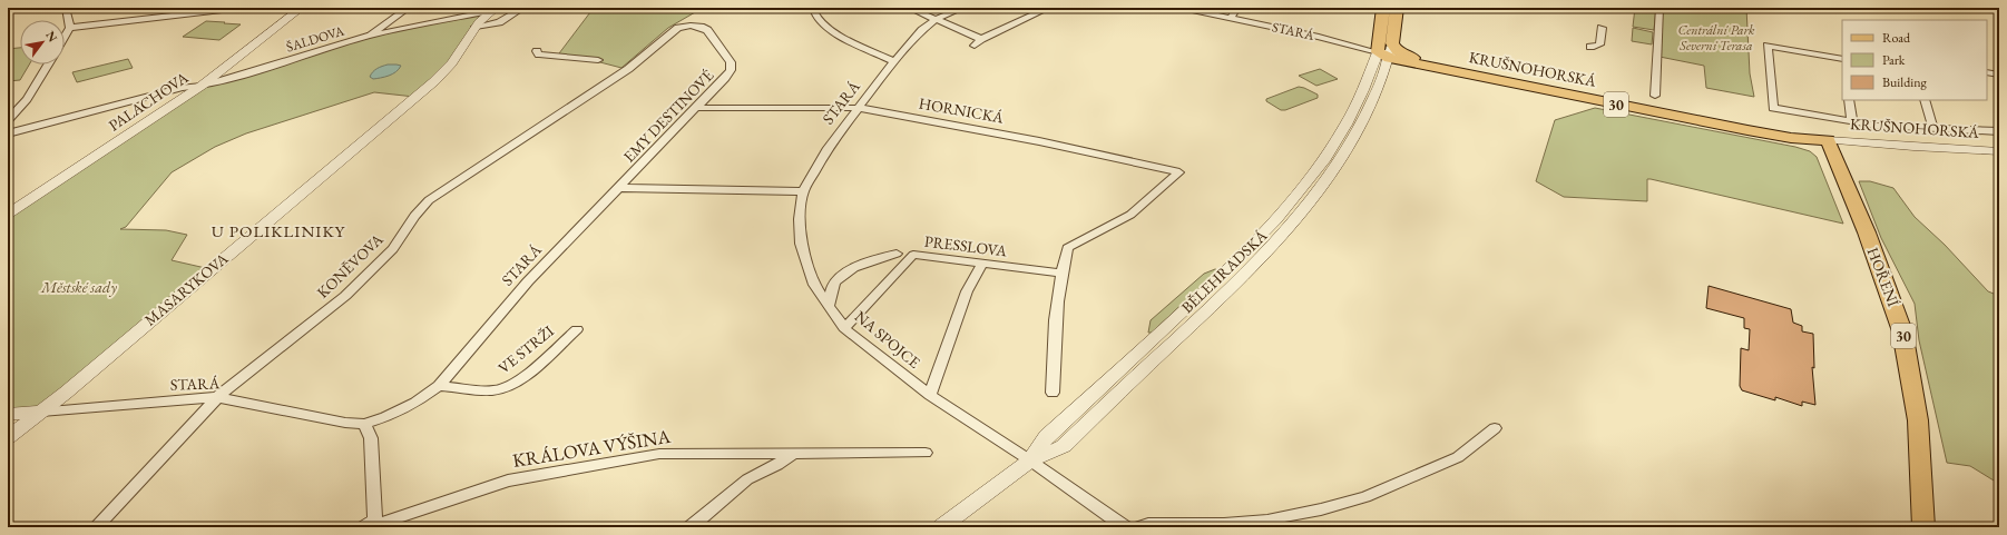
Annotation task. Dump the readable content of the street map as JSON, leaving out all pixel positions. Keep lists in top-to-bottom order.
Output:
{
  "streets": {
    "main road": ["KRUŠNOHORSKÁ", "30", "HOŘENÍ"],
    "street": [
      "STARÁ",
      "ŠALDOVA",
      "PALACHOVA",
      "HORNICKÁ",
      "EMY DESTINOVÉ",
      "PRESSLOVA",
      "KONĚVOVA",
      "BĚLEHRADSKÁ",
      "MASARYKOVA",
      "NA SPOJCE",
      "VE STRŽI",
      "KRÁLOVA VÝŠINA"
    ]
  },
  "crossings": [
    ["STARÁ", "KRUŠNOHORSKÁ"],
    ["STARÁ", "HORNICKÁ"],
    ["STARÁ", "EMY DESTINOVÉ"],
    ["STARÁ", "KONĚVOVA"],
    ["STARÁ", "BĚLEHRADSKÁ"],
    ["STARÁ", "MASARYKOVA"],
    ["STARÁ", "NA SPOJCE"],
    ["STARÁ", "VE STRŽI"],
    ["ŠALDOVA", "PALACHOVA"],
    ["ŠALDOVA", "MASARYKOVA"],
    ["KRUŠNOHORSKÁ", "BĚLEHRADSKÁ"],
    ["KRUŠNOHORSKÁ", "HOŘENÍ"],
    ["HORNICKÁ", "EMY DESTINOVÉ"],
    ["HORNICKÁ", "PRESSLOVA"],
    ["EMY DESTINOVÉ", "KONĚVOVA"],
    ["PRESSLOVA", "NA SPOJCE"],
    ["BĚLEHRADSKÁ", "NA SPOJCE"]
  ],
  "districts": ["U POLIKLINIKY"],
  "parks": ["Centrální Park Severní Terasa", "Městské sady"],
  "legend": ["Road", "Park", "Building"],
  "north": "top right"
}
